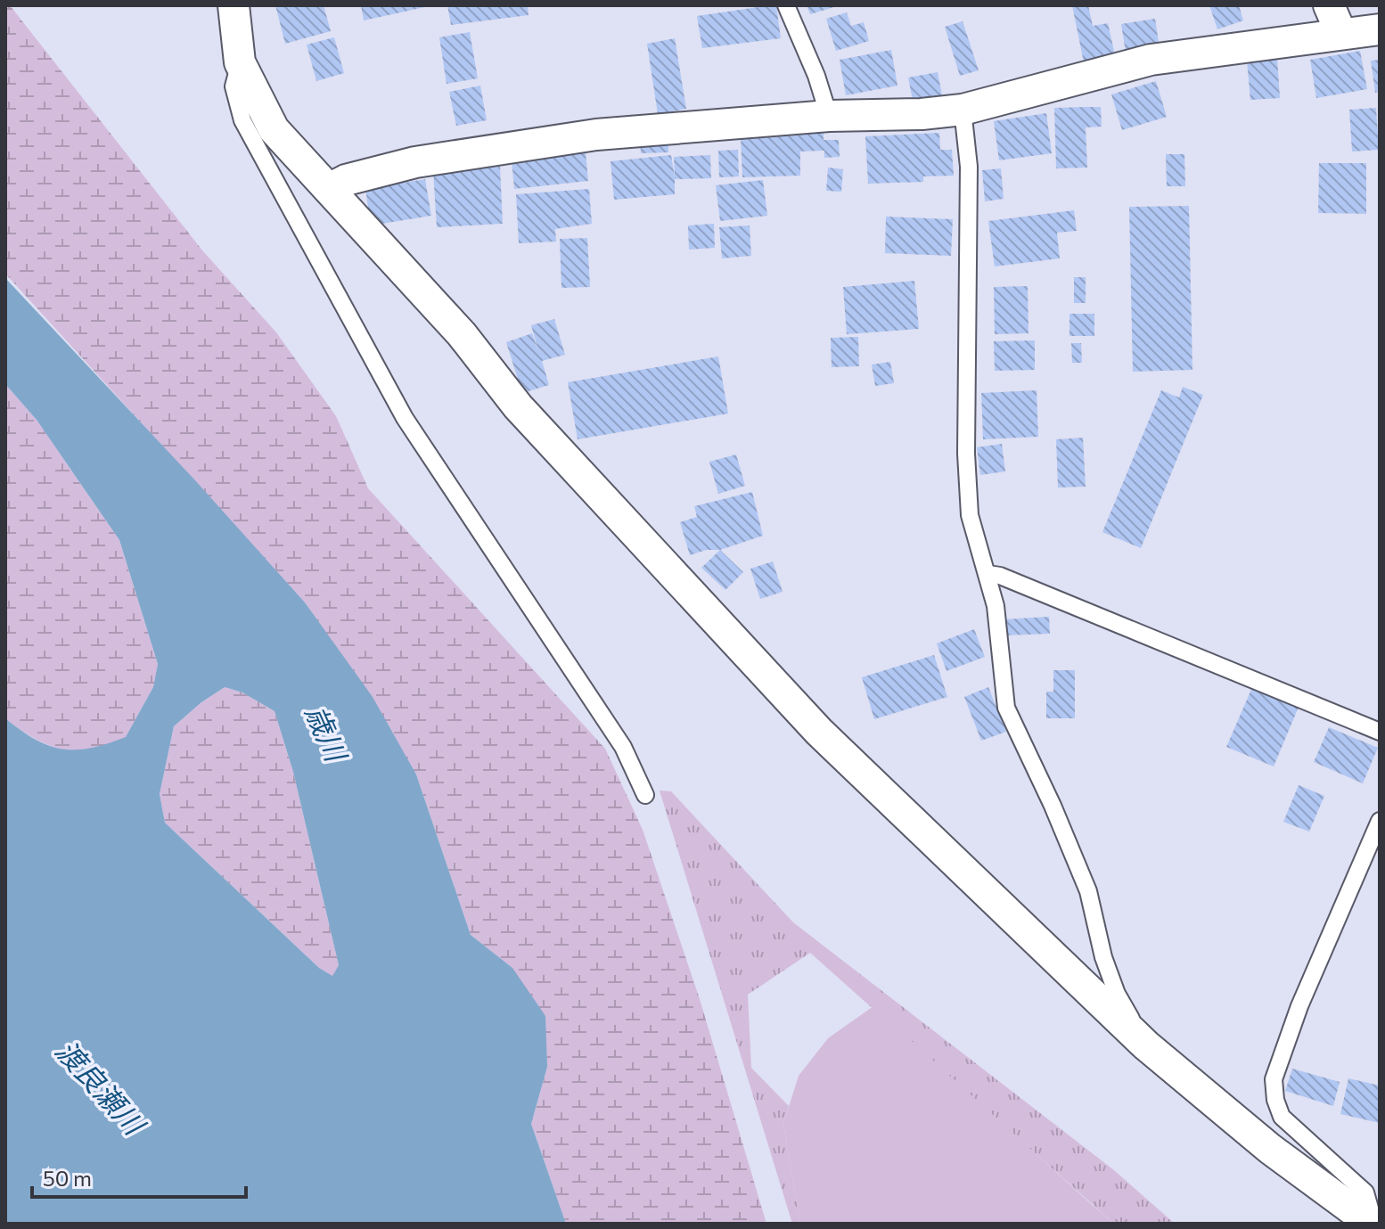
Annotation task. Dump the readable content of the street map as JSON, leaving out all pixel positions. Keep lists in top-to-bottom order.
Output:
{
  "water": ["歳川", "渡良瀬川"],
  "scale_bar": "50 m"
}
